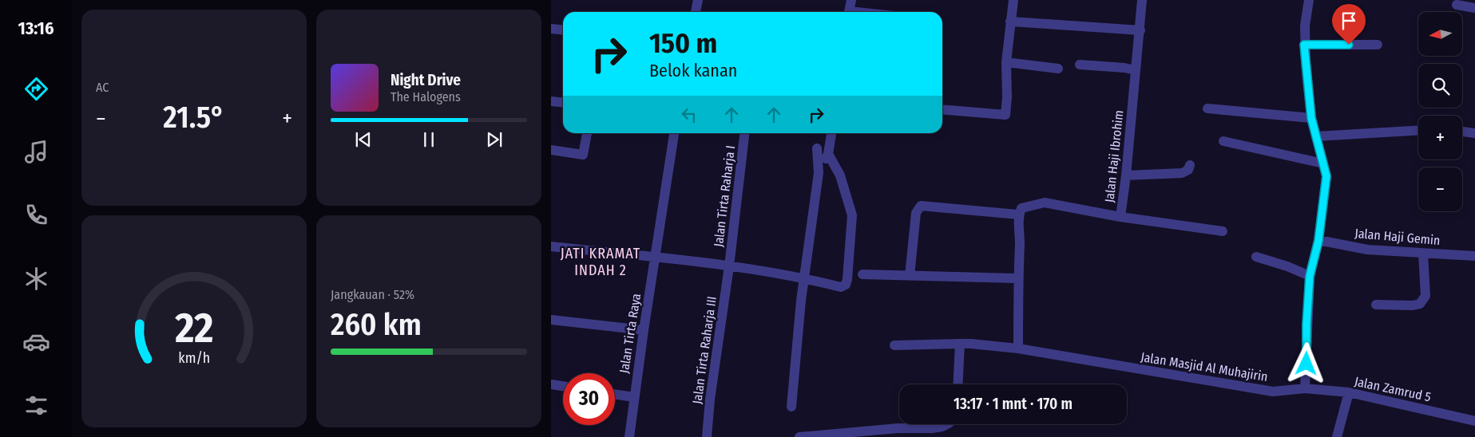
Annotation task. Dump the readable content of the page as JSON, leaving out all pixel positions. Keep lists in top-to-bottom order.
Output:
{
  "streets": {
    "street": [
      "Jalan Haji Ibrohim",
      "Jalan Tirta Raharja I",
      "Jalan Haji Gemin",
      "Jalan Tirta Raya",
      "Jalan Tirta Raharja III",
      "Jalan Masjid Al Muhajirin",
      "Jalan Zamrud 5"
    ]
  },
  "crossings": [
    ["Jalan Tirta Raharja I", "Jalan Tirta Raharja III"],
    ["Jalan Masjid Al Muhajirin", "Jalan Zamrud 5"]
  ],
  "districts": ["JATI KRAMAT INDAH 2"],
  "north": "left",
  "page": {
    "tabs": "13:16",
    "tile": [
      "AC",
      ["Jangkauan · 52%", "260 km"]
    ],
    "map_buttons": ["+", "−"],
    "turn": ["150 m", "Belok kanan"],
    "song": ["Night Drive", "The Halogens"],
    "heat": ["−", "21.5°", "+"],
    "limit": "30",
    "trip": "13:17 · 1 mnt · 170 m",
    "gauge": ["22", "km/h"]
  }
}
